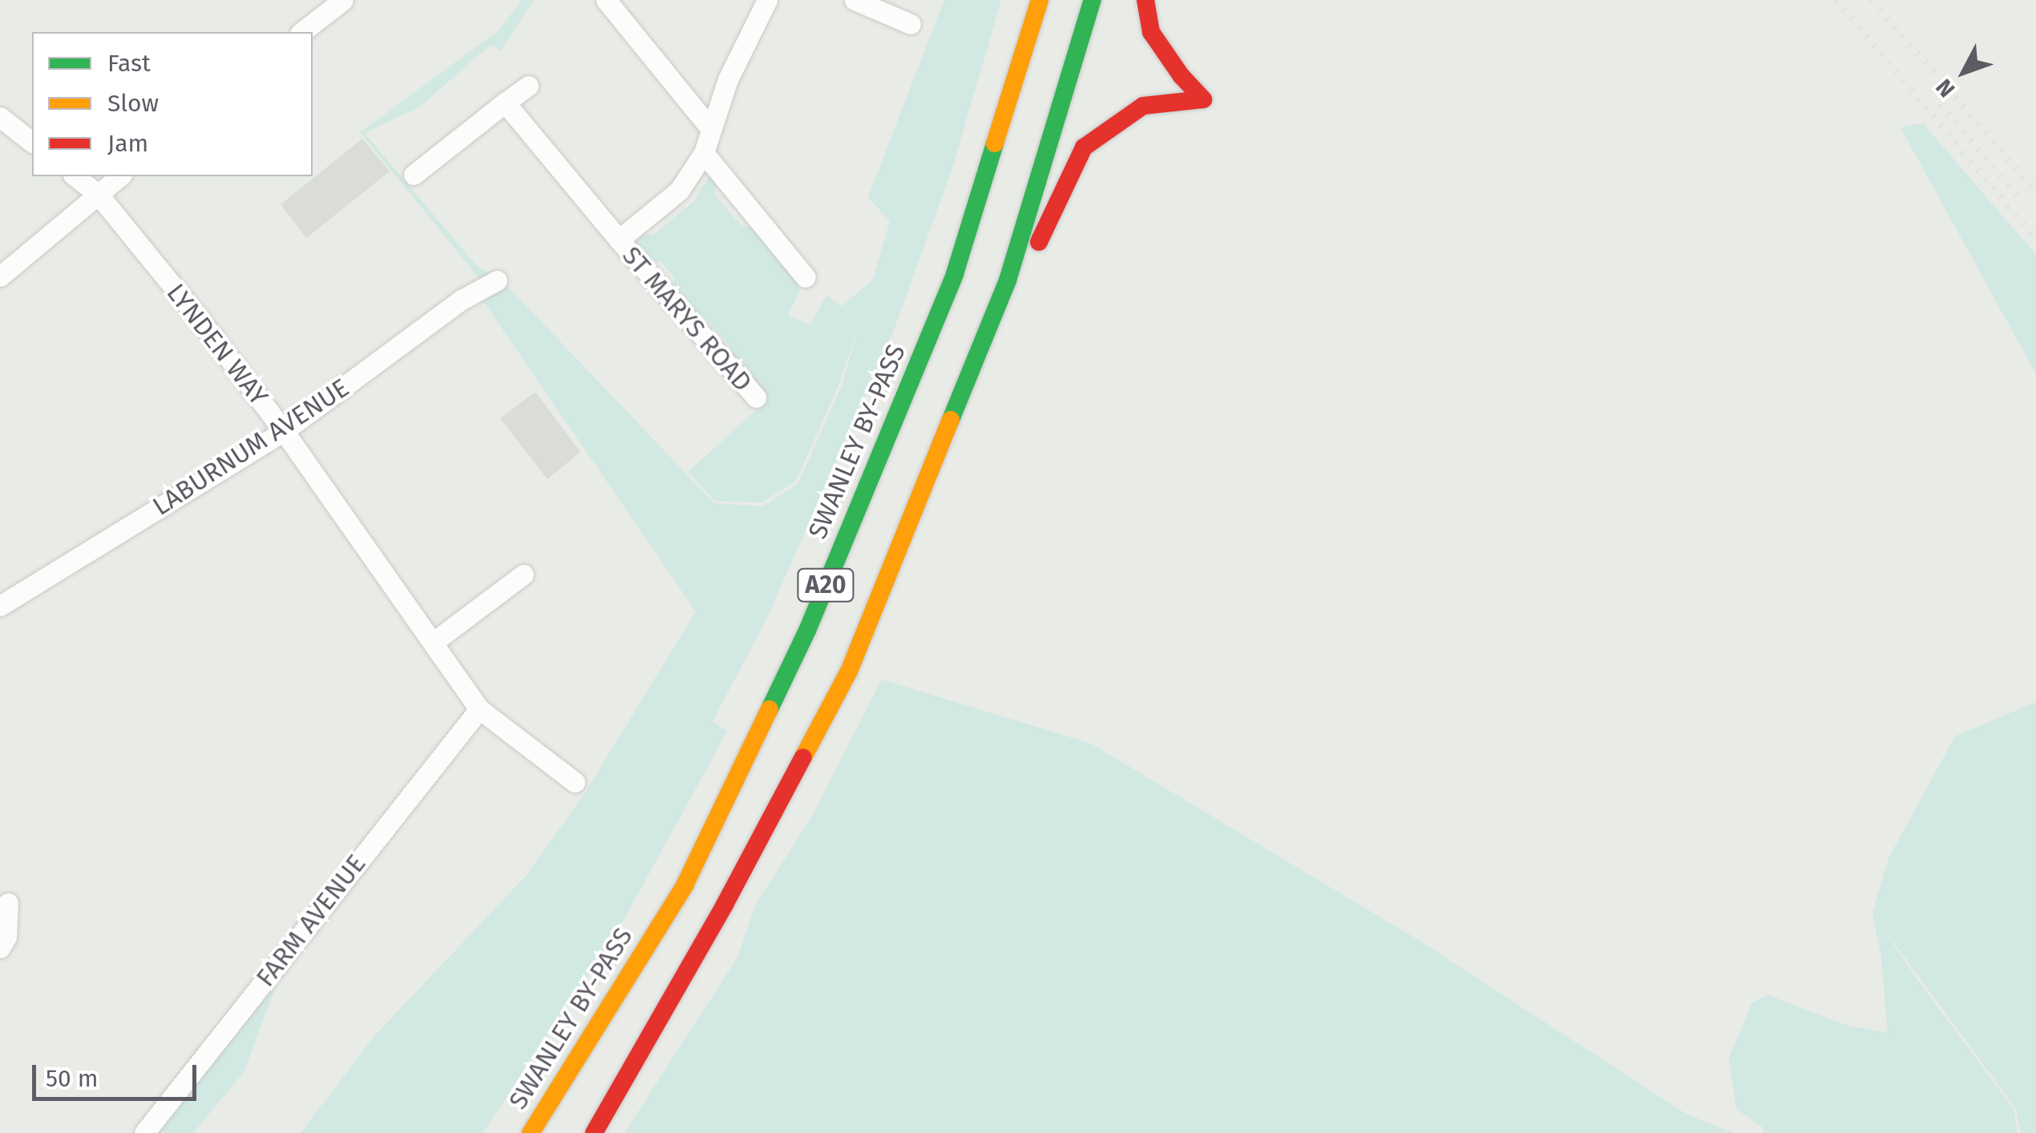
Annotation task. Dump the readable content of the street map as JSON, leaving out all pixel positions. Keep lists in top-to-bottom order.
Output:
{
  "streets": {
    "highway": ["SWANLEY BY-PASS", "A20"],
    "street": [
      "ST MARYS ROAD",
      "LYNDEN WAY",
      "LABURNUM AVENUE",
      "FARM AVENUE"
    ]
  },
  "crossings": [
    ["LYNDEN WAY", "LABURNUM AVENUE"],
    ["LYNDEN WAY", "FARM AVENUE"]
  ],
  "legend": ["Fast", "Slow", "Jam"],
  "scale_bar": "50 m",
  "north": "bottom left"
}
